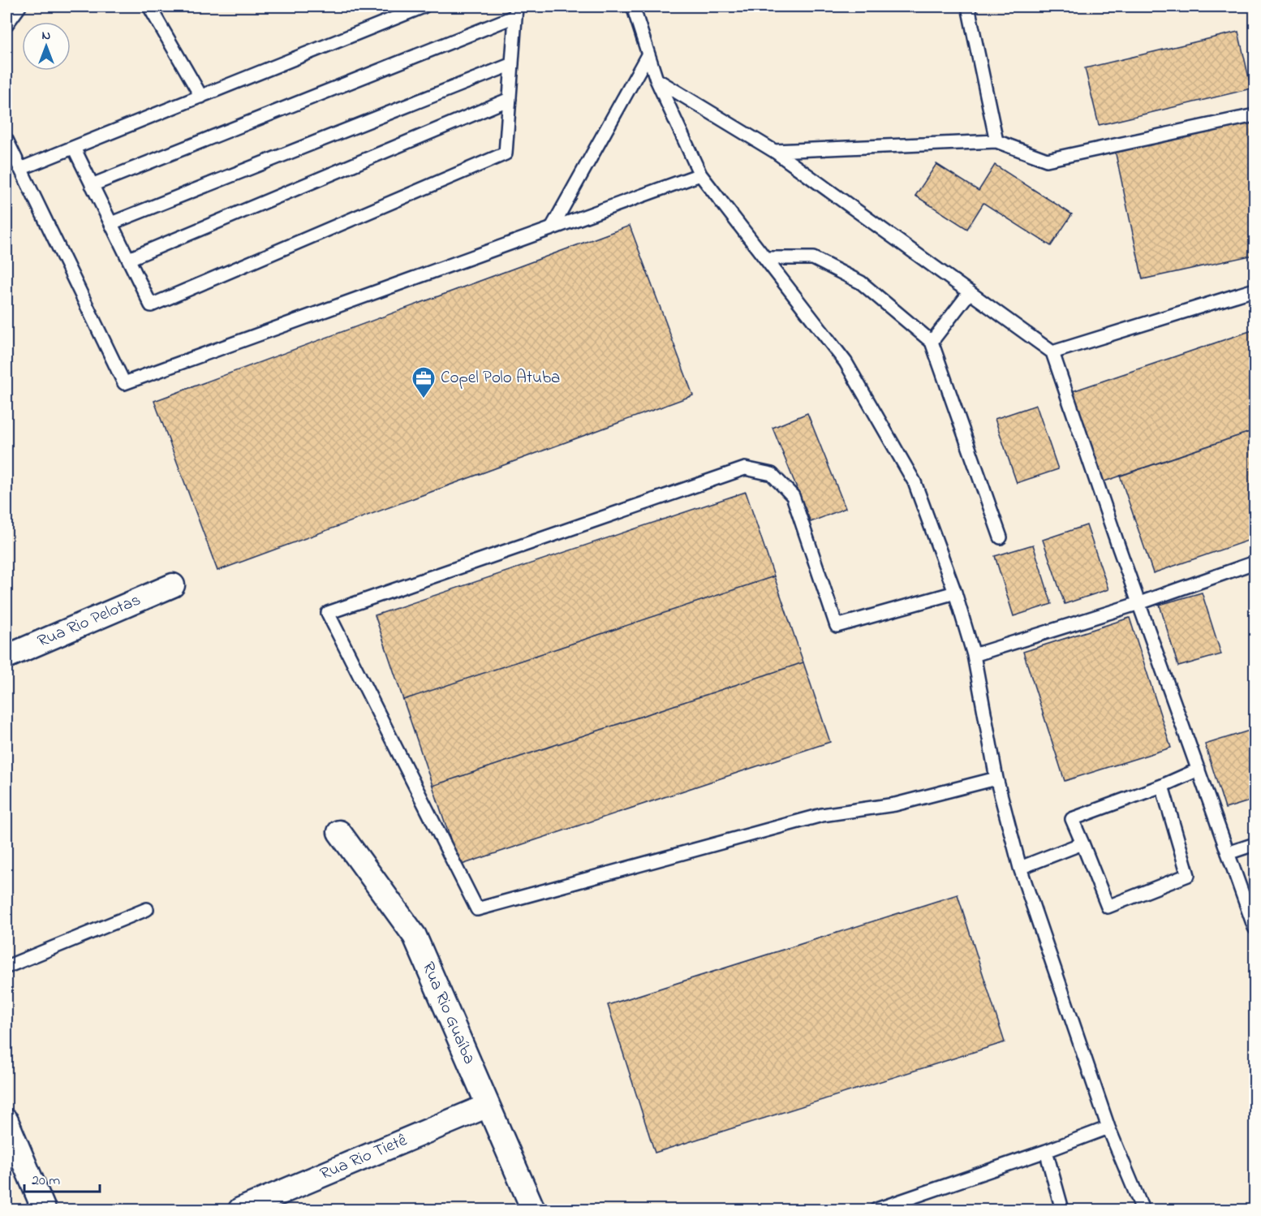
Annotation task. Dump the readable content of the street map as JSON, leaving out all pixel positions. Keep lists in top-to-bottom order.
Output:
{
  "streets": {
    "street": ["Rua Rio Pelotas", "Rua Rio Guaíba", "Rua Rio Tietê"]
  },
  "crossings": [
    ["Rua Rio Guaíba", "Rua Rio Tietê"]
  ],
  "places": {
    "office": ["Copel Polo Atuba"]
  },
  "scale_bar": "20 m",
  "north": "top"
}
